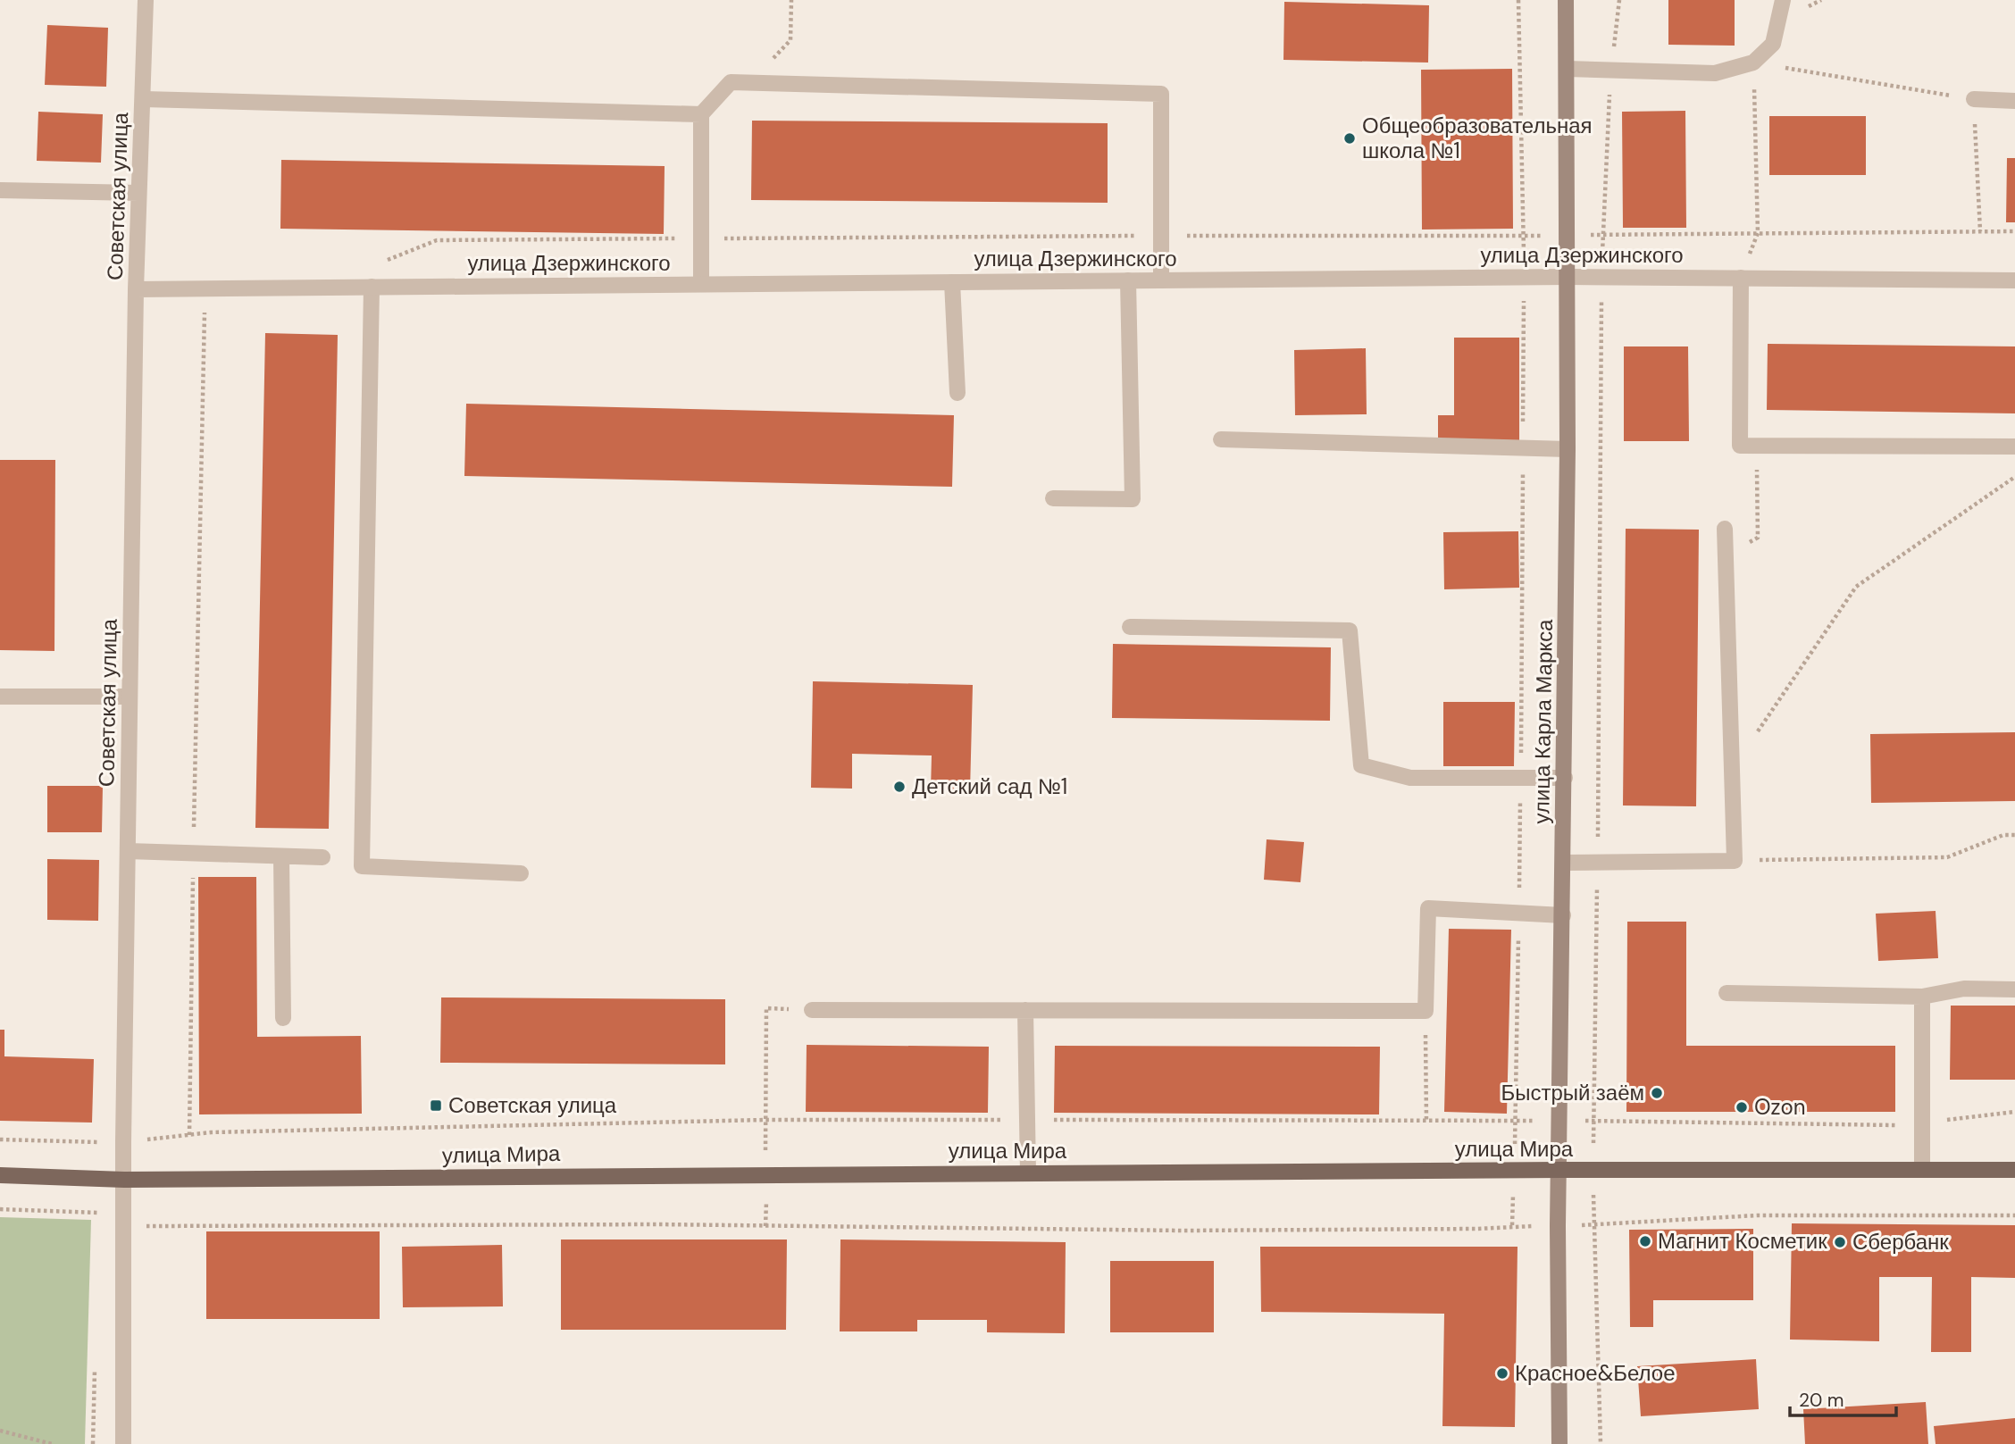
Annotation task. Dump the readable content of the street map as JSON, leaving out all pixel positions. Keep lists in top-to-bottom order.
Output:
{
  "streets": {
    "main road": ["улица Карла Маркса", "улица Мира"],
    "street": ["Советская улица", "улица Дзержинского"]
  },
  "crossings": [
    ["Советская улица", "улица Дзержинского"],
    ["Советская улица", "улица Мира"],
    ["улица Дзержинского", "улица Карла Маркса"],
    ["улица Карла Маркса", "улица Мира"]
  ],
  "places": {
    "other": [
      "Общеобразовательная школа №1",
      "Детский сад №1",
      "Быстрый заём",
      "Ozon",
      "Магнит Косметик",
      "Сбербанк",
      "Красное&Белое"
    ],
    "transit": ["Советская улица"]
  },
  "scale_bar": "20 m"
}
